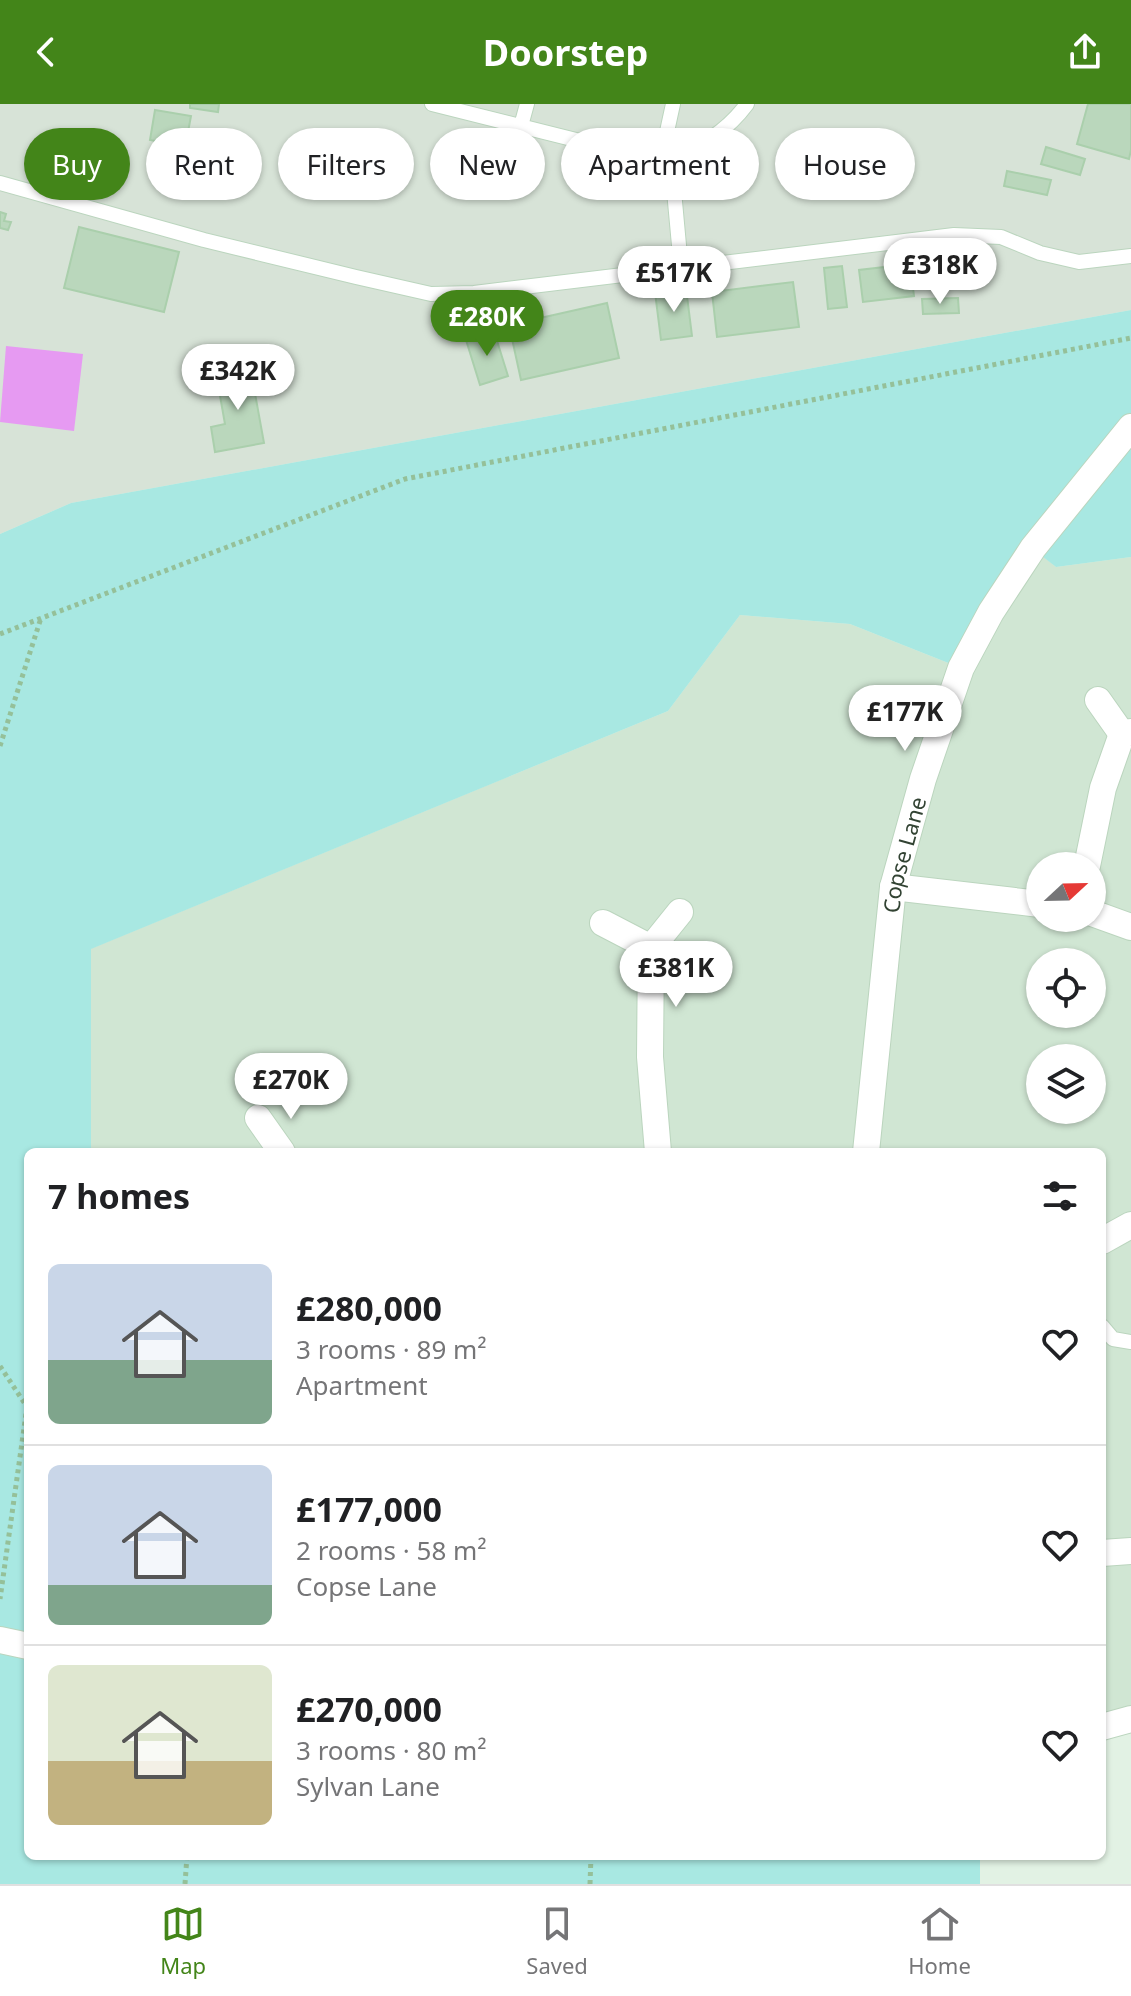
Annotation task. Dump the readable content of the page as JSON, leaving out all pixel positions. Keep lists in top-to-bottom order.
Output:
{
  "streets": {
    "street": ["Copse Lane"]
  },
  "north": "right",
  "page": {
    "header": "Doorstep",
    "chip": [
      "Buy",
      "Rent",
      "Filters",
      "New",
      "Apartment",
      "House"
    ],
    "price": [
      "£318K",
      "£517K",
      "£280K",
      "£342K",
      "£177K",
      "£381K",
      "£270K"
    ],
    "heading": "7 homes",
    "list": [
      {
        "name": "£280,000",
        "note": "3 rooms · 89 m² · Apartment"
      },
      {
        "name": "£177,000",
        "note": "2 rooms · 58 m² · Copse Lane"
      },
      {
        "name": "£270,000",
        "note": "3 rooms · 80 m² · Sylvan Lane"
      }
    ],
    "tabs": ["Map", "Saved", "Home"]
  }
}
